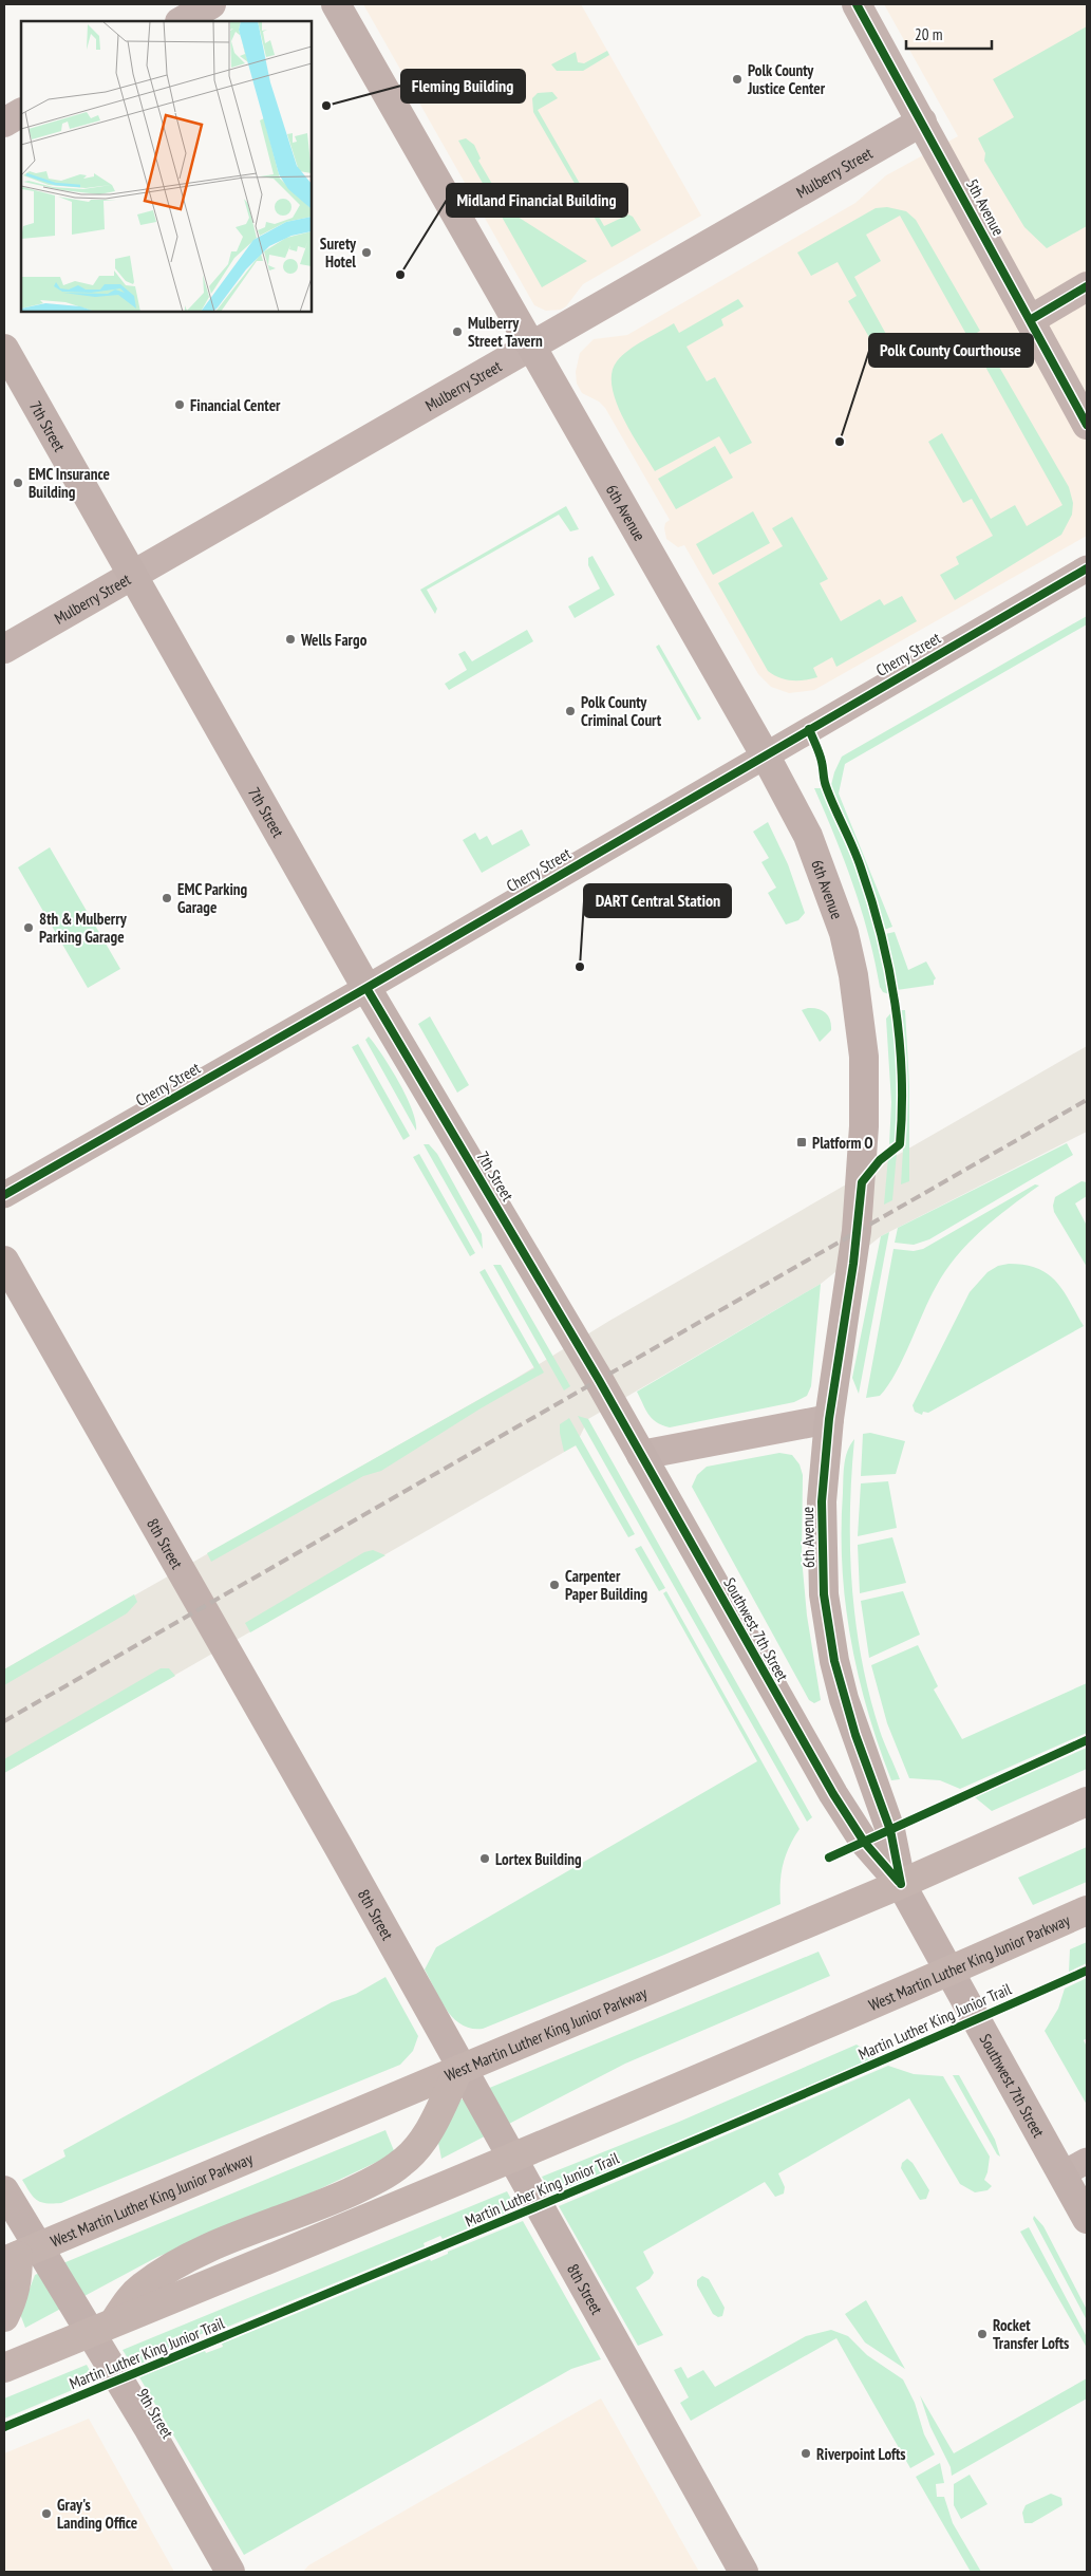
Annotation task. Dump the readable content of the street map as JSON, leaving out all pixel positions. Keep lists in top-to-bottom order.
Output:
{
  "streets": {
    "main road": [
      "7th Street",
      "6th Avenue",
      "8th Street",
      "Southwest 7th Street",
      "West Martin Luther King Junior Parkway",
      "9th Street"
    ],
    "street": ["Mulberry Street", "5th Avenue", "Cherry Street"],
    "cycle path": ["Martin Luther King Junior Trail"]
  },
  "crossings": [
    ["Mulberry Street", "5th Avenue"],
    ["Mulberry Street", "7th Street"],
    ["Mulberry Street", "6th Avenue"],
    ["7th Street", "Cherry Street"],
    ["7th Street", "Southwest 7th Street"],
    ["6th Avenue", "Cherry Street"],
    ["6th Avenue", "Southwest 7th Street"],
    ["6th Avenue", "West Martin Luther King Junior Parkway"],
    ["Southwest 7th Street", "West Martin Luther King Junior Parkway"]
  ],
  "places": {
    "other": [
      "Polk County Justice Center",
      "Fleming Building",
      "Surety Hotel",
      "Midland Financial Building",
      "Mulberry Street Tavern",
      "Financial Center",
      "Polk County Courthouse",
      "EMC Insurance Building",
      "Wells Fargo",
      "Polk County Criminal Court",
      "EMC Parking Garage",
      "8th & Mulberry Parking Garage",
      "DART Central Station",
      "Carpenter Paper Building",
      "Lortex Building",
      "Rocket Transfer Lofts",
      "Riverpoint Lofts",
      "Gray's Landing Office"
    ],
    "transit": ["Platform O"]
  },
  "scale_bar": "20 m"
}
